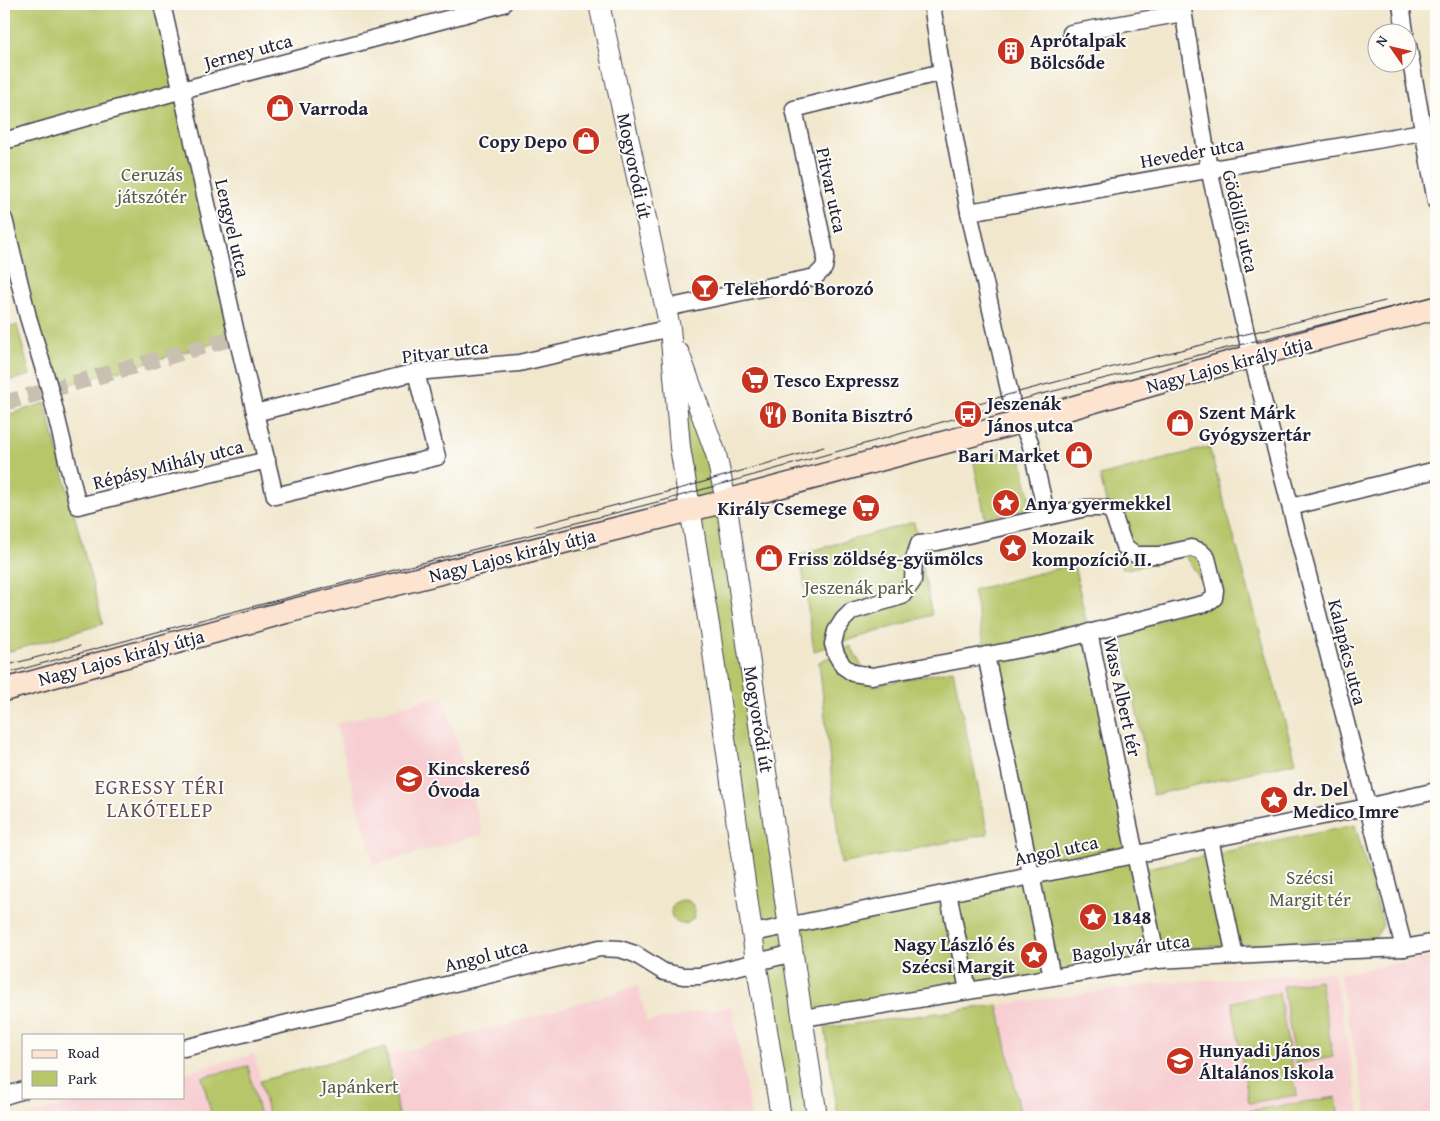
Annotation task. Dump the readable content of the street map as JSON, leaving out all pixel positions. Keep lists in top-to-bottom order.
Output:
{
  "streets": {
    "main road": ["Nagy Lajos király útja"],
    "street": [
      "Jerney utca",
      "Heveder utca",
      "Mogyoródi út",
      "Pitvar utca",
      "Gödöllői utca",
      "Lengyel utca",
      "Répásy Mihály utca",
      "Kalapács utca",
      "Wass Albert tér",
      "Angol utca",
      "Bagolyvár utca"
    ]
  },
  "crossings": [
    ["Jerney utca", "Lengyel utca"],
    ["Heveder utca", "Gödöllői utca"],
    ["Mogyoródi út", "Pitvar utca"],
    ["Mogyoródi út", "Nagy Lajos király útja"],
    ["Mogyoródi út", "Angol utca"],
    ["Mogyoródi út", "Bagolyvár utca"],
    ["Pitvar utca", "Lengyel utca"],
    ["Gödöllői utca", "Nagy Lajos király útja"],
    ["Gödöllői utca", "Kalapács utca"],
    ["Lengyel utca", "Répásy Mihály utca"],
    ["Nagy Lajos király útja", "Kalapács utca"],
    ["Kalapács utca", "Angol utca"],
    ["Kalapács utca", "Bagolyvár utca"],
    ["Wass Albert tér", "Angol utca"],
    ["Wass Albert tér", "Bagolyvár utca"]
  ],
  "districts": ["EGRESSY TÉRI LAKÓTELEP"],
  "parks": [
    "Ceruzás játszótér",
    "Jeszenák park",
    "Szécsi Margit tér",
    "Japánkert"
  ],
  "places": {
    "building": ["Aprótalpak Bölcsőde"],
    "shop": [
      "Varroda",
      "Copy Depo",
      "Szent Márk Gyógyszertár",
      "Bari Market",
      "Friss zöldség-gyümölcs"
    ],
    "bar": ["Telehordó Borozó"],
    "supermarket": ["Tesco Expressz", "Király Csemege"],
    "bus stop": ["Jeszenák János utca"],
    "restaurant": ["Bonita Bisztró"],
    "place": [
      "Anya gyermekkel",
      "Mozaik kompozíció II.",
      "dr. Del Medico Imre",
      "1848",
      "Nagy László és Szécsi Margit"
    ],
    "school or university": ["Kincskereső Óvoda", "Hunyadi János Általános Iskola"]
  },
  "legend": ["Road", "Park"],
  "north": "top left"
}
